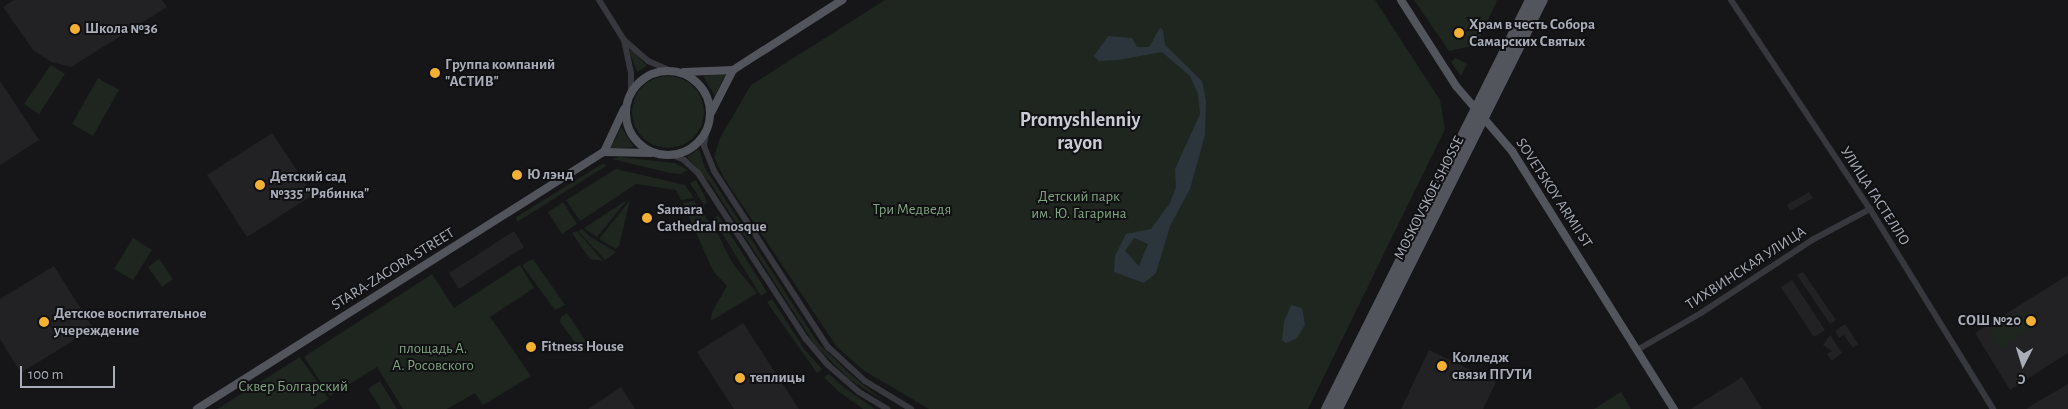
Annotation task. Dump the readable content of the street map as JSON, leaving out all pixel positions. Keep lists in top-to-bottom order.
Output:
{
  "streets": {
    "main road": ["SOVETSKOY ARMII ST", "MOSKOVSKOE SHOSSE", "STARA-ZAGORA STREET"],
    "street": ["УЛИЦА ГАСТЕЛЛО", "ТИХВИНСКАЯ УЛИЦА"]
  },
  "crossings": [
    ["SOVETSKOY ARMII ST", "MOSKOVSKOE SHOSSE"],
    ["SOVETSKOY ARMII ST", "ТИХВИНСКАЯ УЛИЦА"],
    ["УЛИЦА ГАСТЕЛЛО", "ТИХВИНСКАЯ УЛИЦА"]
  ],
  "districts": ["Promyshlenniy rayon"],
  "parks": [
    "Детский парк им. Ю. Гагарина",
    "Три Медведя",
    "площадь А. А. Росовского",
    "Сквер Болгарский"
  ],
  "places": [
    "Школа №36",
    "Храм в честь Собора Самарских Святых",
    "Группа компаний \"АСТИВ\"",
    "Ю лэнд",
    "Детский сад №335 \"Рябинка\"",
    "Samara Cathedral mosque",
    "СОШ №20",
    "Детское воспитательное учереждение",
    "Fitness House",
    "Колледж связи ПГУТИ",
    "теплицы"
  ],
  "scale_bar": "100 m",
  "north": "bottom"
}
